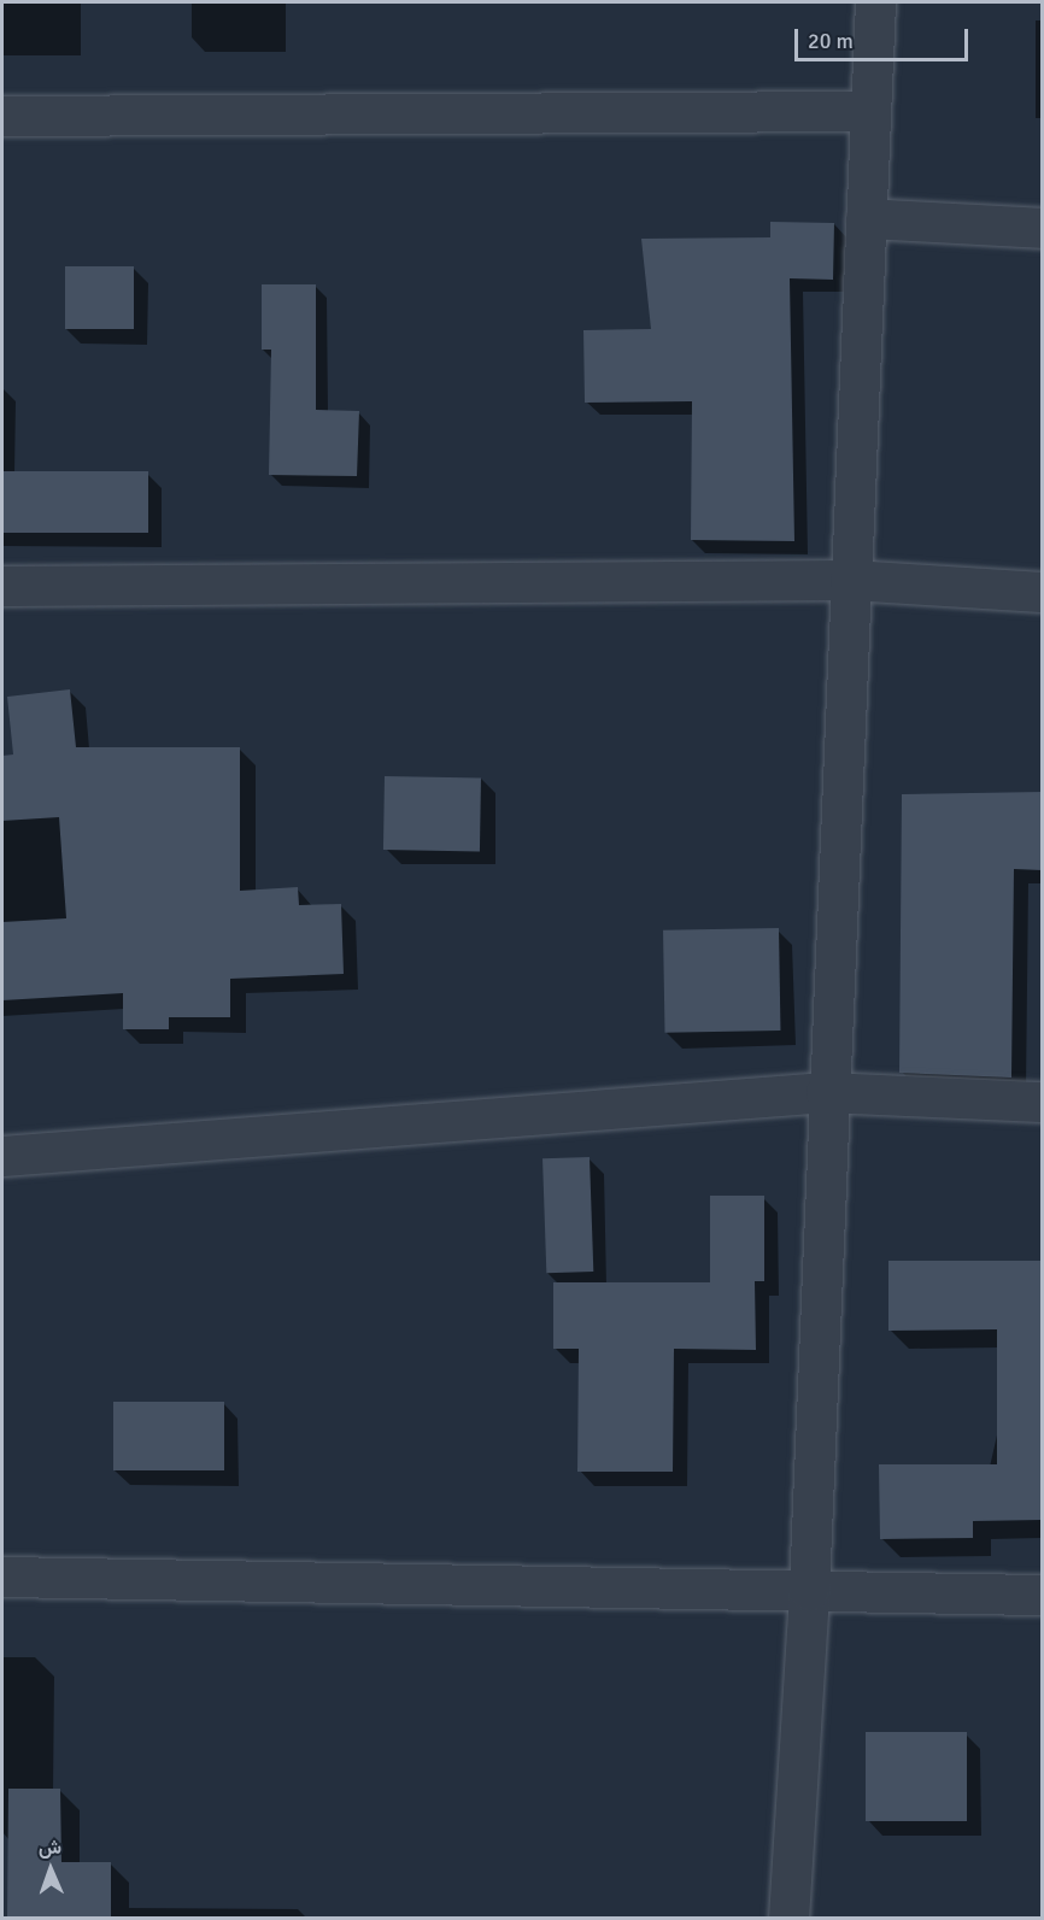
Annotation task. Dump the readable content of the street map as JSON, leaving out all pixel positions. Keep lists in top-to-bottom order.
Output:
{
  "scale_bar": "20 m",
  "north": "top"
}
